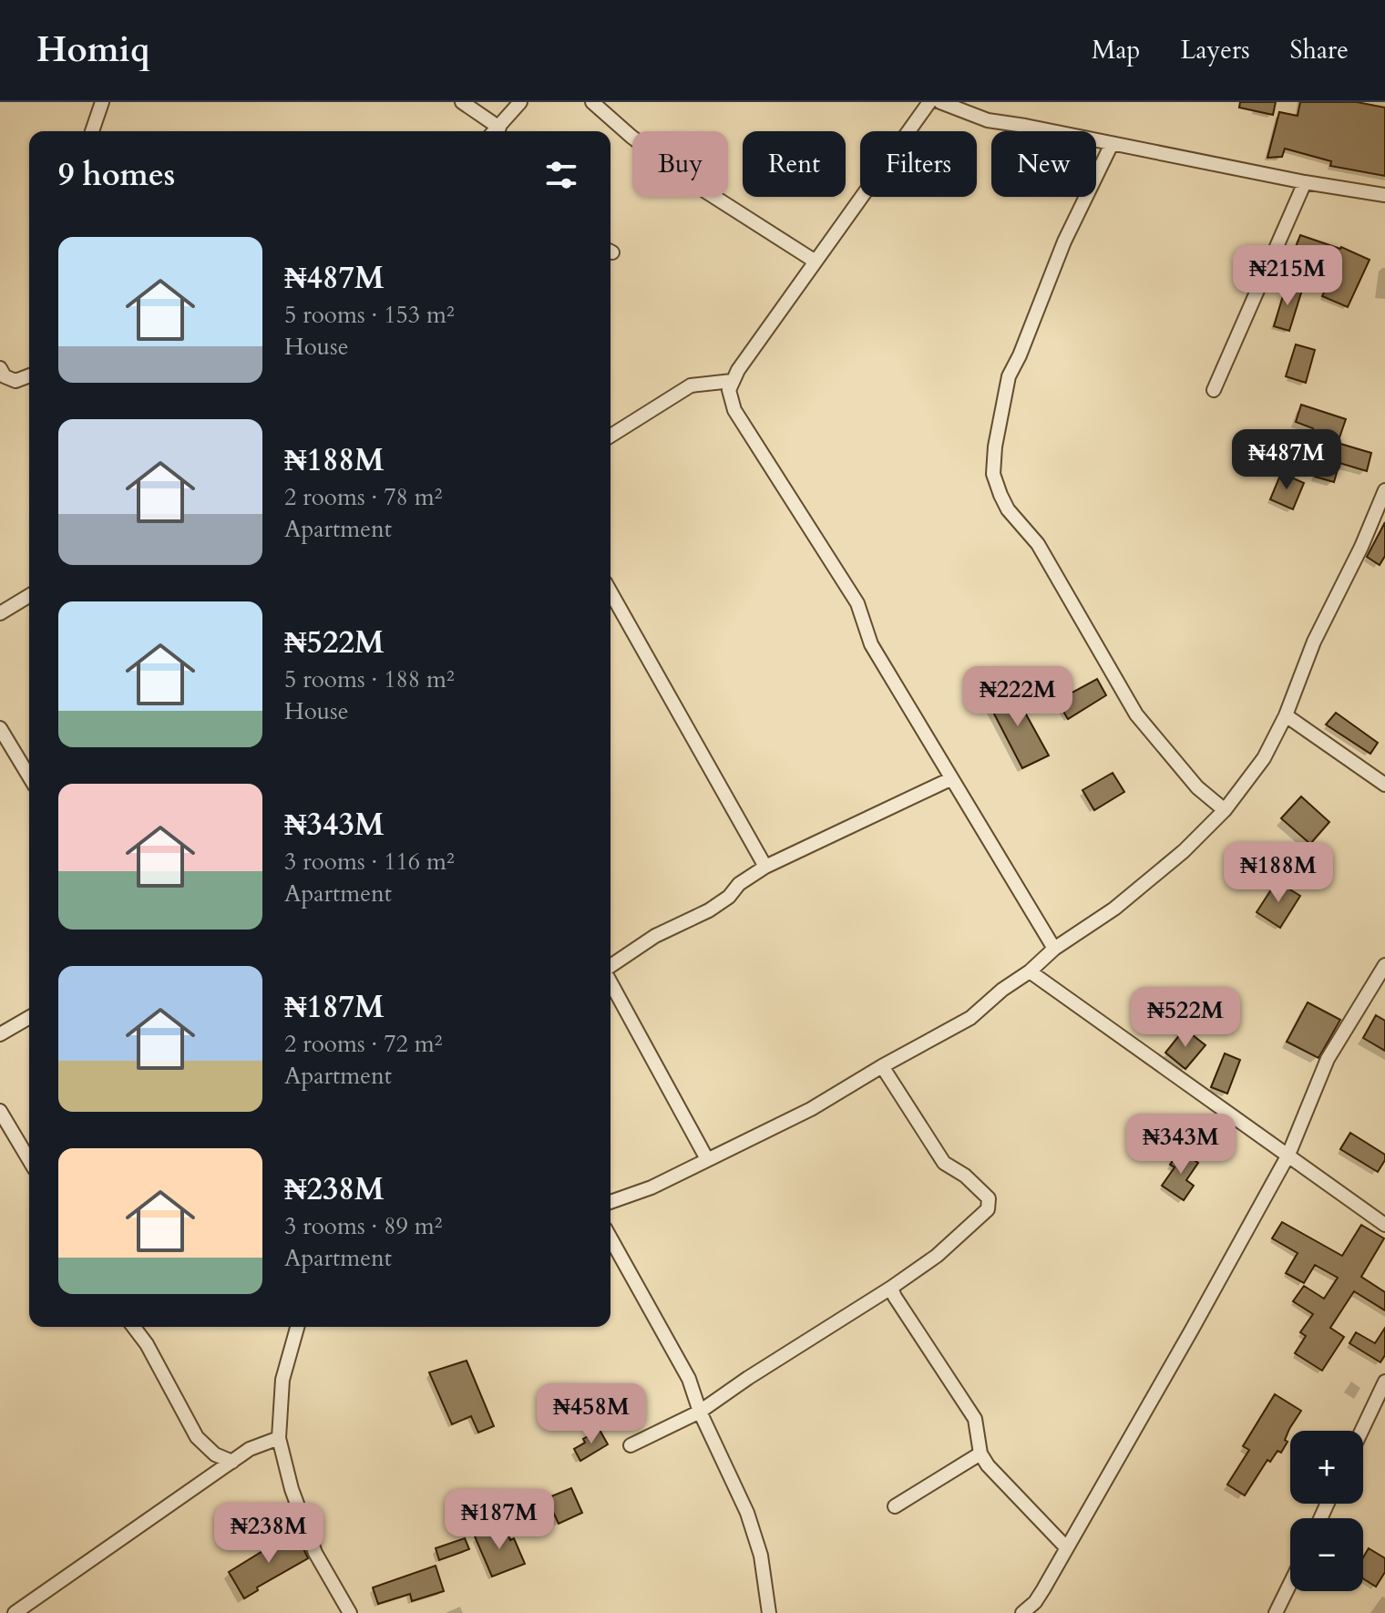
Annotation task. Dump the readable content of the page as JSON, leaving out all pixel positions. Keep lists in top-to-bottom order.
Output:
{
  "page": {
    "header": "Homiq",
    "nav": ["Map", "Layers", "Share"],
    "chip": [
      "Buy",
      "Rent",
      "Filters",
      "New"
    ],
    "heading": "9 homes",
    "list": [
      {
        "name": "₦487M",
        "note": "5 rooms · 153 m² · House"
      },
      {
        "name": "₦188M",
        "note": "2 rooms · 78 m² · Apartment"
      },
      {
        "name": "₦522M",
        "note": "5 rooms · 188 m² · House"
      },
      {
        "name": "₦343M",
        "note": "3 rooms · 116 m² · Apartment"
      },
      {
        "name": "₦187M",
        "note": "2 rooms · 72 m² · Apartment"
      },
      {
        "name": "₦238M",
        "note": "3 rooms · 89 m² · Apartment"
      }
    ],
    "price": [
      "₦215M",
      "₦487M",
      "₦222M",
      "₦188M",
      "₦522M",
      "₦343M",
      "₦458M",
      "₦187M",
      "₦238M"
    ],
    "map_buttons": ["+", "−"]
  }
}
